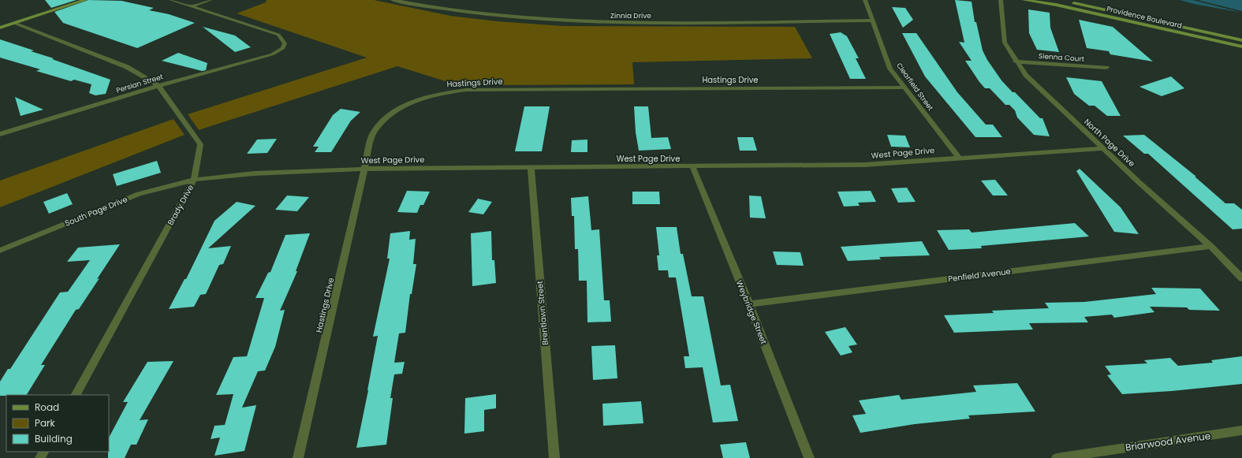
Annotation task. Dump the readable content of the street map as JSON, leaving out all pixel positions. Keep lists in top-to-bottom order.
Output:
{
  "streets": {
    "main road": ["Providence Boulevard"],
    "street": [
      "Zinnia Drive",
      "Sienna Court",
      "Hastings Drive",
      "Persian Street",
      "Clearfield Street",
      "North Page Drive",
      "West Page Drive",
      "Brady Drive",
      "South Page Drive",
      "Penfield Avenue",
      "Weybridge Street",
      "Brentlawn Street",
      "Briarwood Avenue"
    ]
  },
  "crossings": [
    ["Zinnia Drive", "Clearfield Street"],
    ["Sienna Court", "North Page Drive"],
    ["Hastings Drive", "Clearfield Street"],
    ["Hastings Drive", "West Page Drive"],
    ["Persian Street", "Brady Drive"],
    ["Clearfield Street", "West Page Drive"],
    ["North Page Drive", "West Page Drive"],
    ["North Page Drive", "Penfield Avenue"],
    ["West Page Drive", "Brady Drive"],
    ["West Page Drive", "South Page Drive"],
    ["West Page Drive", "Weybridge Street"],
    ["West Page Drive", "Brentlawn Street"],
    ["Brady Drive", "South Page Drive"],
    ["Penfield Avenue", "Weybridge Street"]
  ],
  "legend": ["Road", "Park", "Building"]
}
